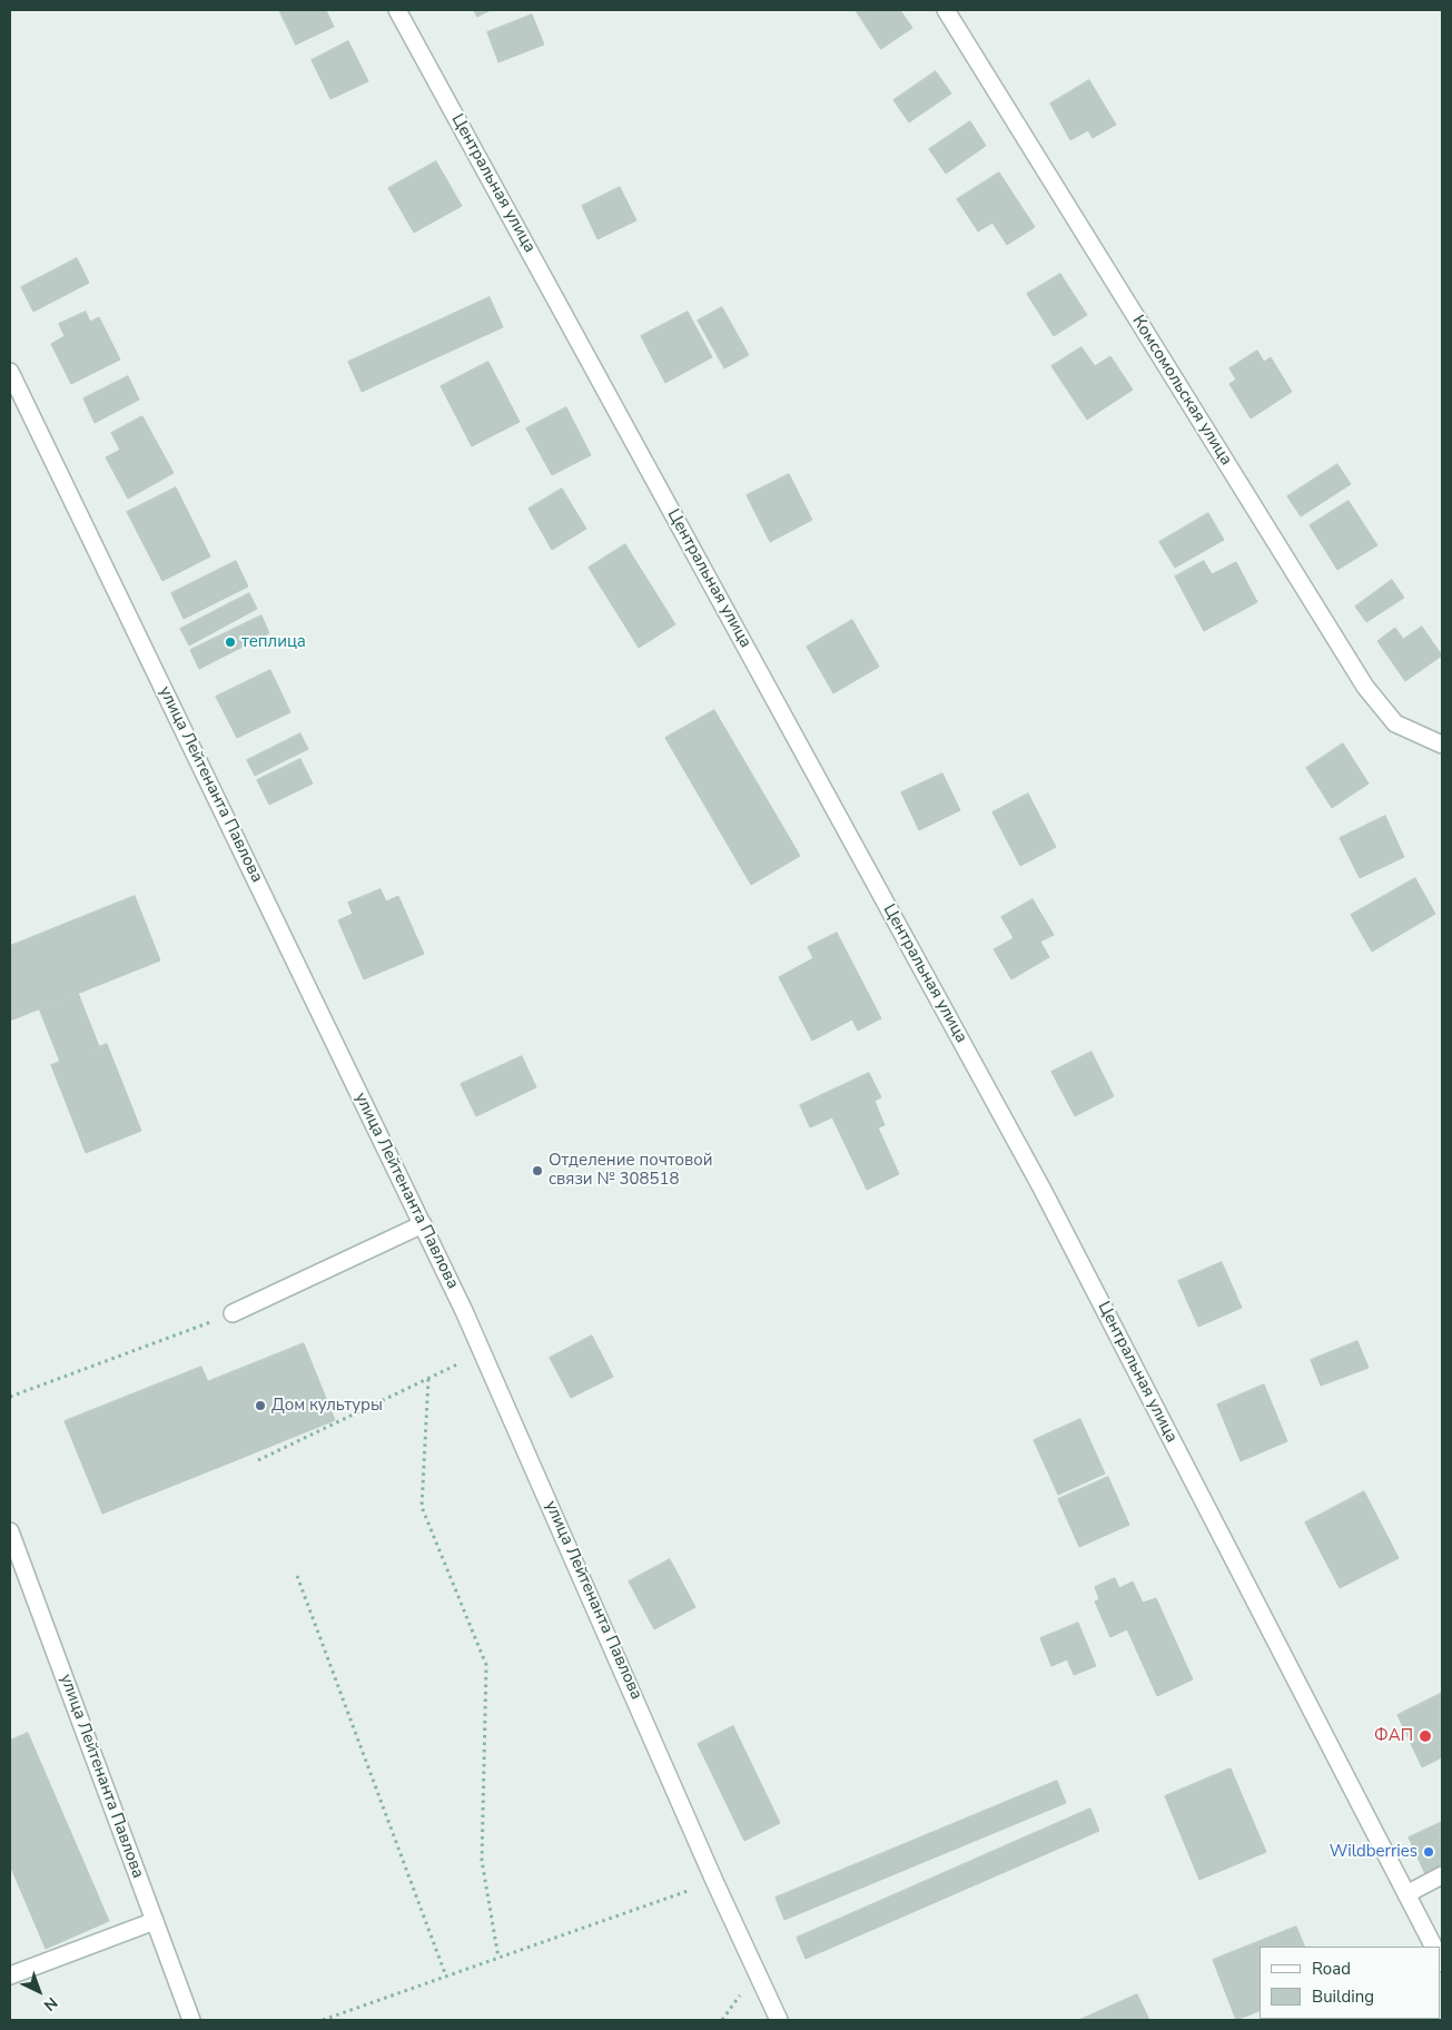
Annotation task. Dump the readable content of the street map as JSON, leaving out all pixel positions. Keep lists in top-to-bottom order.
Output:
{
  "streets": {
    "street": ["Центральная улица", "Комсомольская улица", "улица Лейтенанта Павлова"]
  },
  "places": [
    "теплица",
    "Отделение почтовой связи № 308518",
    "Дом культуры",
    "ФАП",
    "Wildberries"
  ],
  "legend": ["Road", "Building"],
  "north": "bottom right"
}
